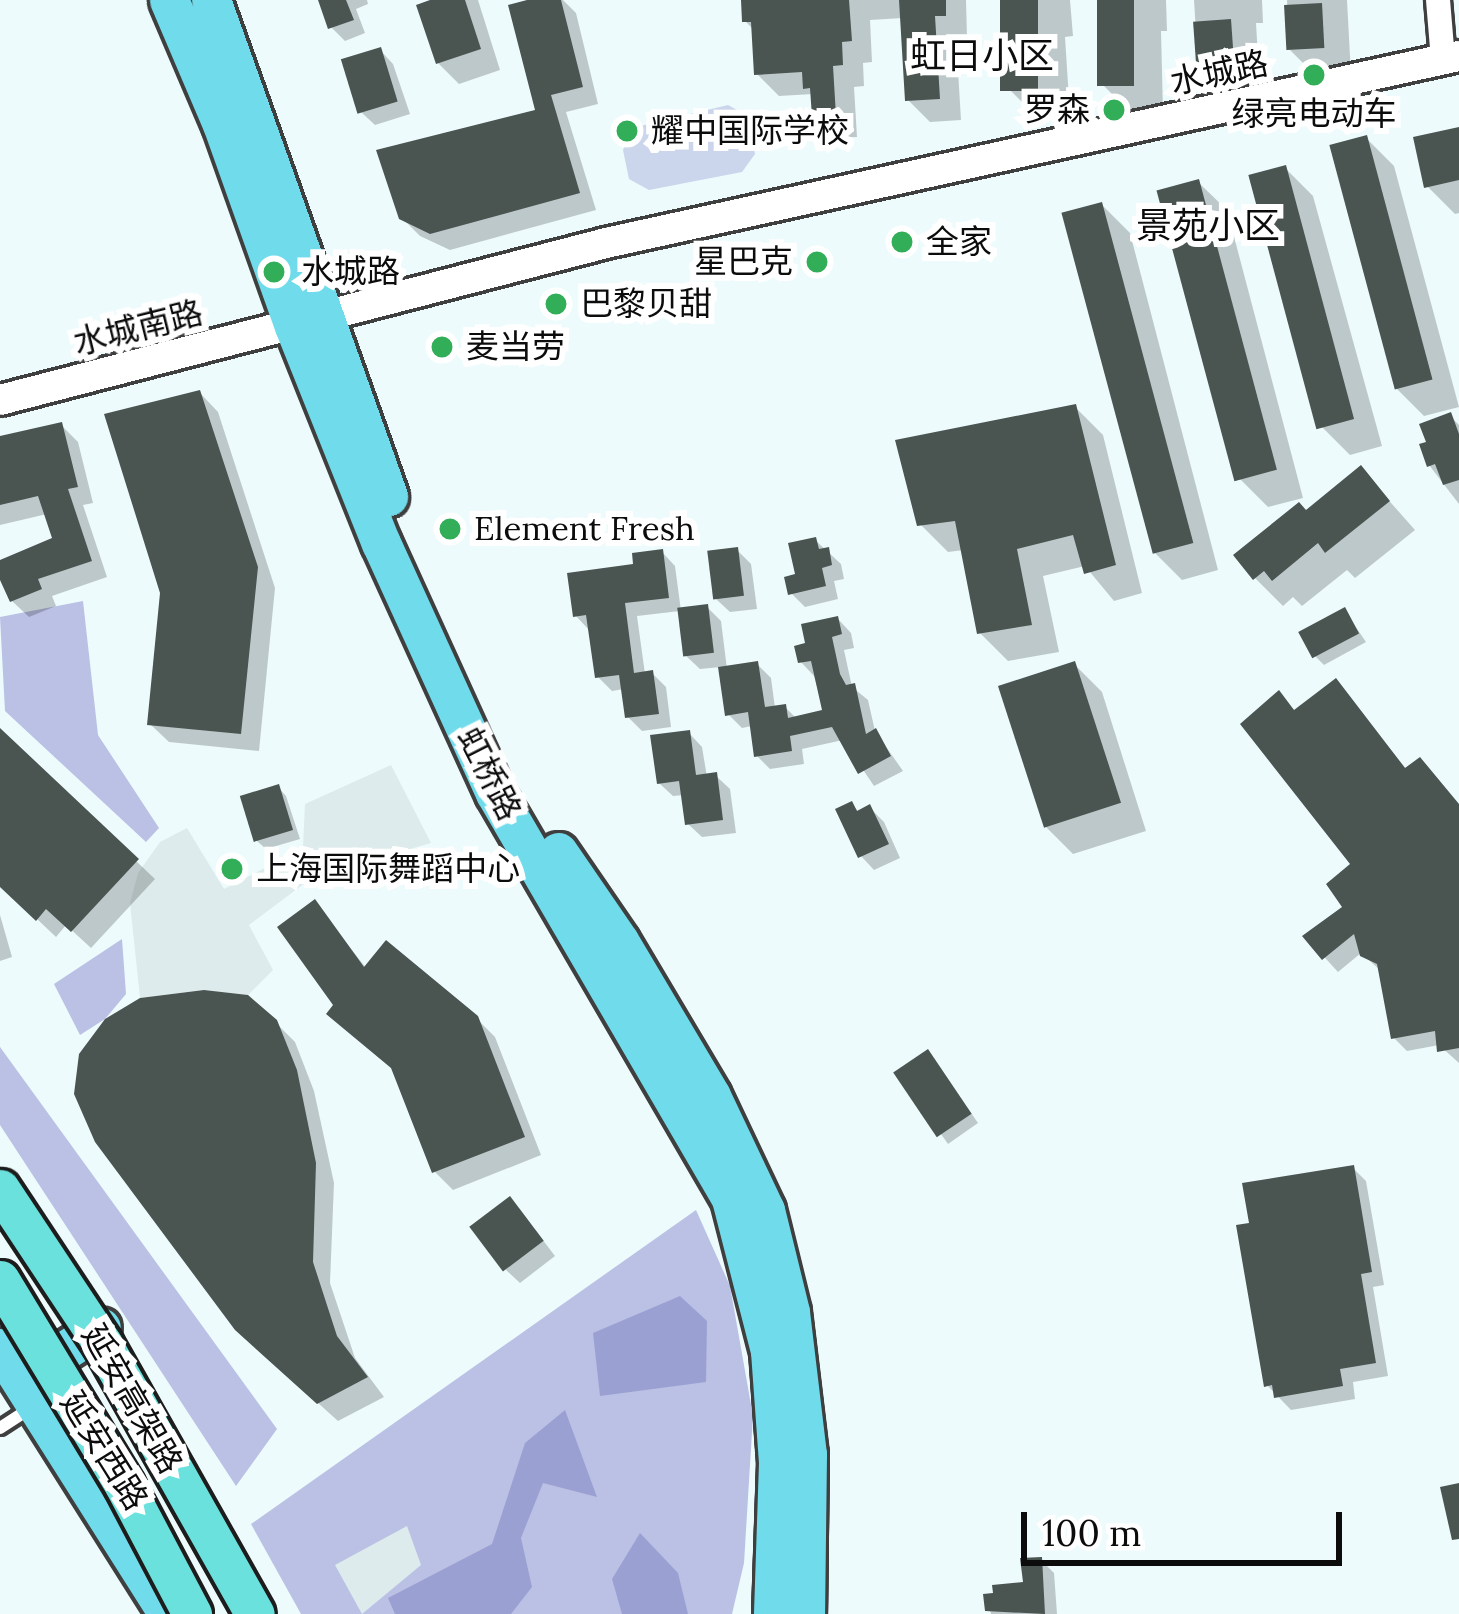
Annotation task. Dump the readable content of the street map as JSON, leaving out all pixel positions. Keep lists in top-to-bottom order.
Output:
{
  "streets": {
    "highway": ["延安高架路"],
    "main road": ["虹桥路", "延安西路"],
    "street": ["水城路", "水城南路"]
  },
  "crossings": [
    ["水城路", "水城南路"],
    ["水城路", "虹桥路"],
    ["水城南路", "虹桥路"]
  ],
  "districts": ["虹日小区", "景苑小区"],
  "places": [
    "绿亮电动车",
    "罗森",
    "耀中国际学校",
    "全家",
    "星巴克",
    "水城路",
    "巴黎贝甜",
    "麦当劳",
    "Element Fresh",
    "上海国际舞蹈中心"
  ],
  "scale_bar": "100 m"
}
